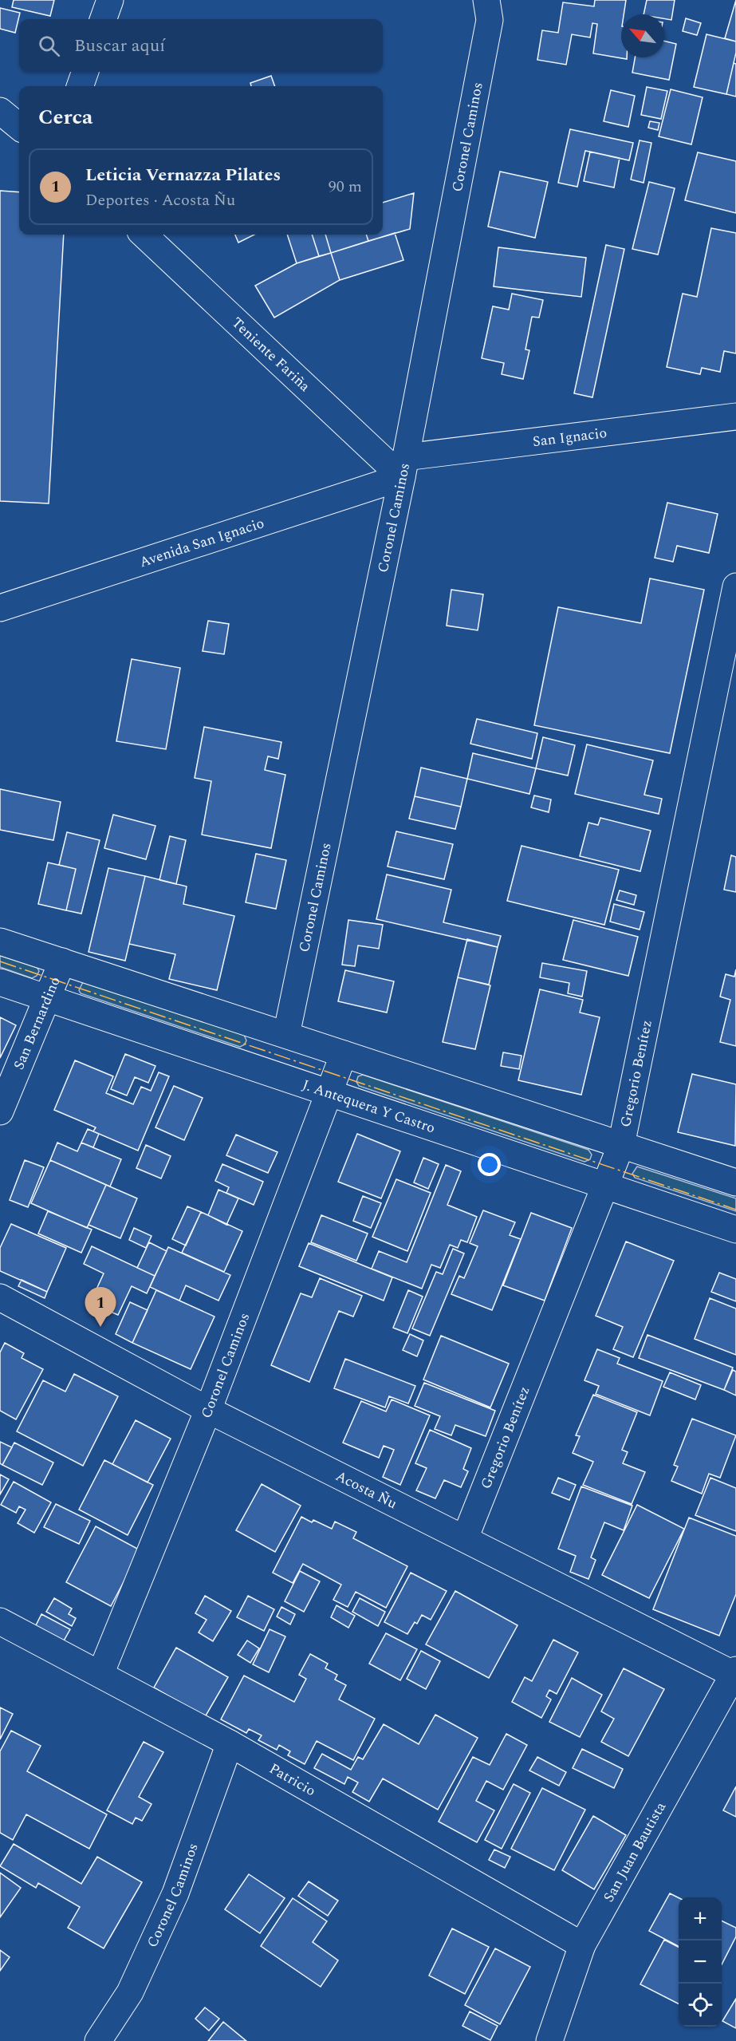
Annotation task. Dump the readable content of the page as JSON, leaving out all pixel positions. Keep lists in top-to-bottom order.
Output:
{
  "streets": {
    "street": [
      "Coronel Caminos",
      "Teniente Fariña",
      "San Ignacio",
      "Avenida San Ignacio",
      "San Bernardino",
      "Gregorio Benítez",
      "J. Antequera Y Castro",
      "Acosta Ñu",
      "Patricio",
      "San Juan Bautista"
    ]
  },
  "crossings": [
    ["Coronel Caminos", "Teniente Fariña"],
    ["Coronel Caminos", "San Ignacio"],
    ["Coronel Caminos", "Avenida San Ignacio"],
    ["Coronel Caminos", "J. Antequera Y Castro"],
    ["Coronel Caminos", "Acosta Ñu"],
    ["Coronel Caminos", "Patricio"],
    ["Teniente Fariña", "San Ignacio"],
    ["Teniente Fariña", "Avenida San Ignacio"],
    ["San Ignacio", "Avenida San Ignacio"],
    ["San Bernardino", "J. Antequera Y Castro"],
    ["Gregorio Benítez", "J. Antequera Y Castro"],
    ["Gregorio Benítez", "Acosta Ñu"],
    ["Acosta Ñu", "San Juan Bautista"],
    ["Patricio", "San Juan Bautista"]
  ],
  "north": "top left",
  "page": {
    "search": "Buscar aquí",
    "heading": "Cerca",
    "list": [
      {
        "mark": "1",
        "name": "Leticia Vernazza Pilates",
        "note": "Deportes · Acosta Ñu",
        "value": "90 m"
      }
    ],
    "pins": "1",
    "map_buttons": ["+", "−"]
  }
}
